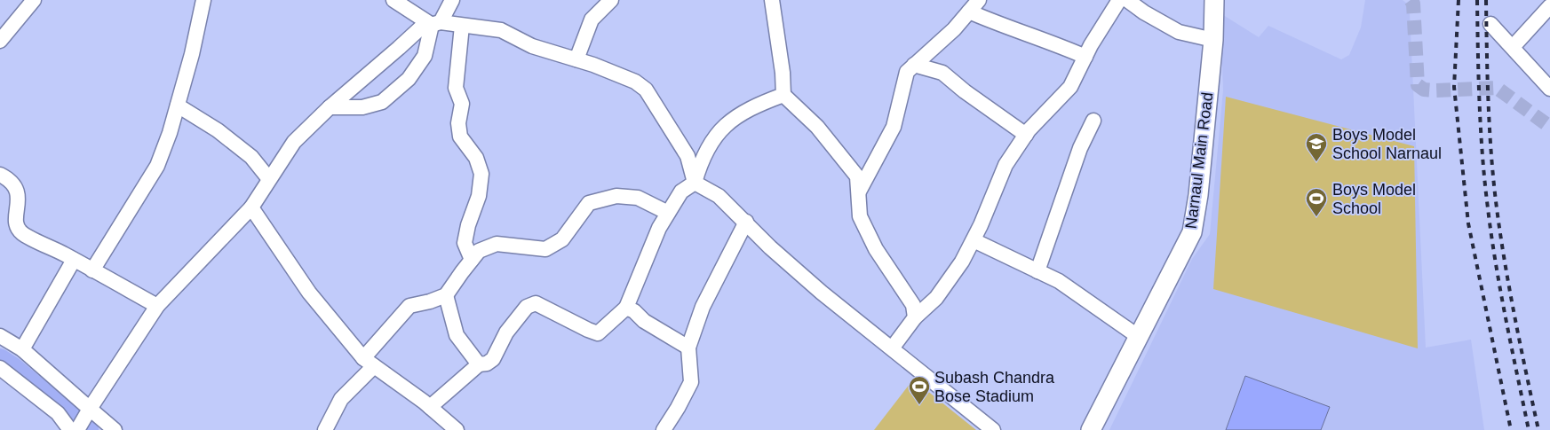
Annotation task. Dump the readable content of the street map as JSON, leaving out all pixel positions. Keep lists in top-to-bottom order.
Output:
{
  "streets": {
    "main road": ["Narnaul Main Road"]
  },
  "places": {
    "school or university": ["Boys Model School Narnaul"],
    "sports": ["Boys Model School", "Subash Chandra Bose Stadium"]
  }
}
